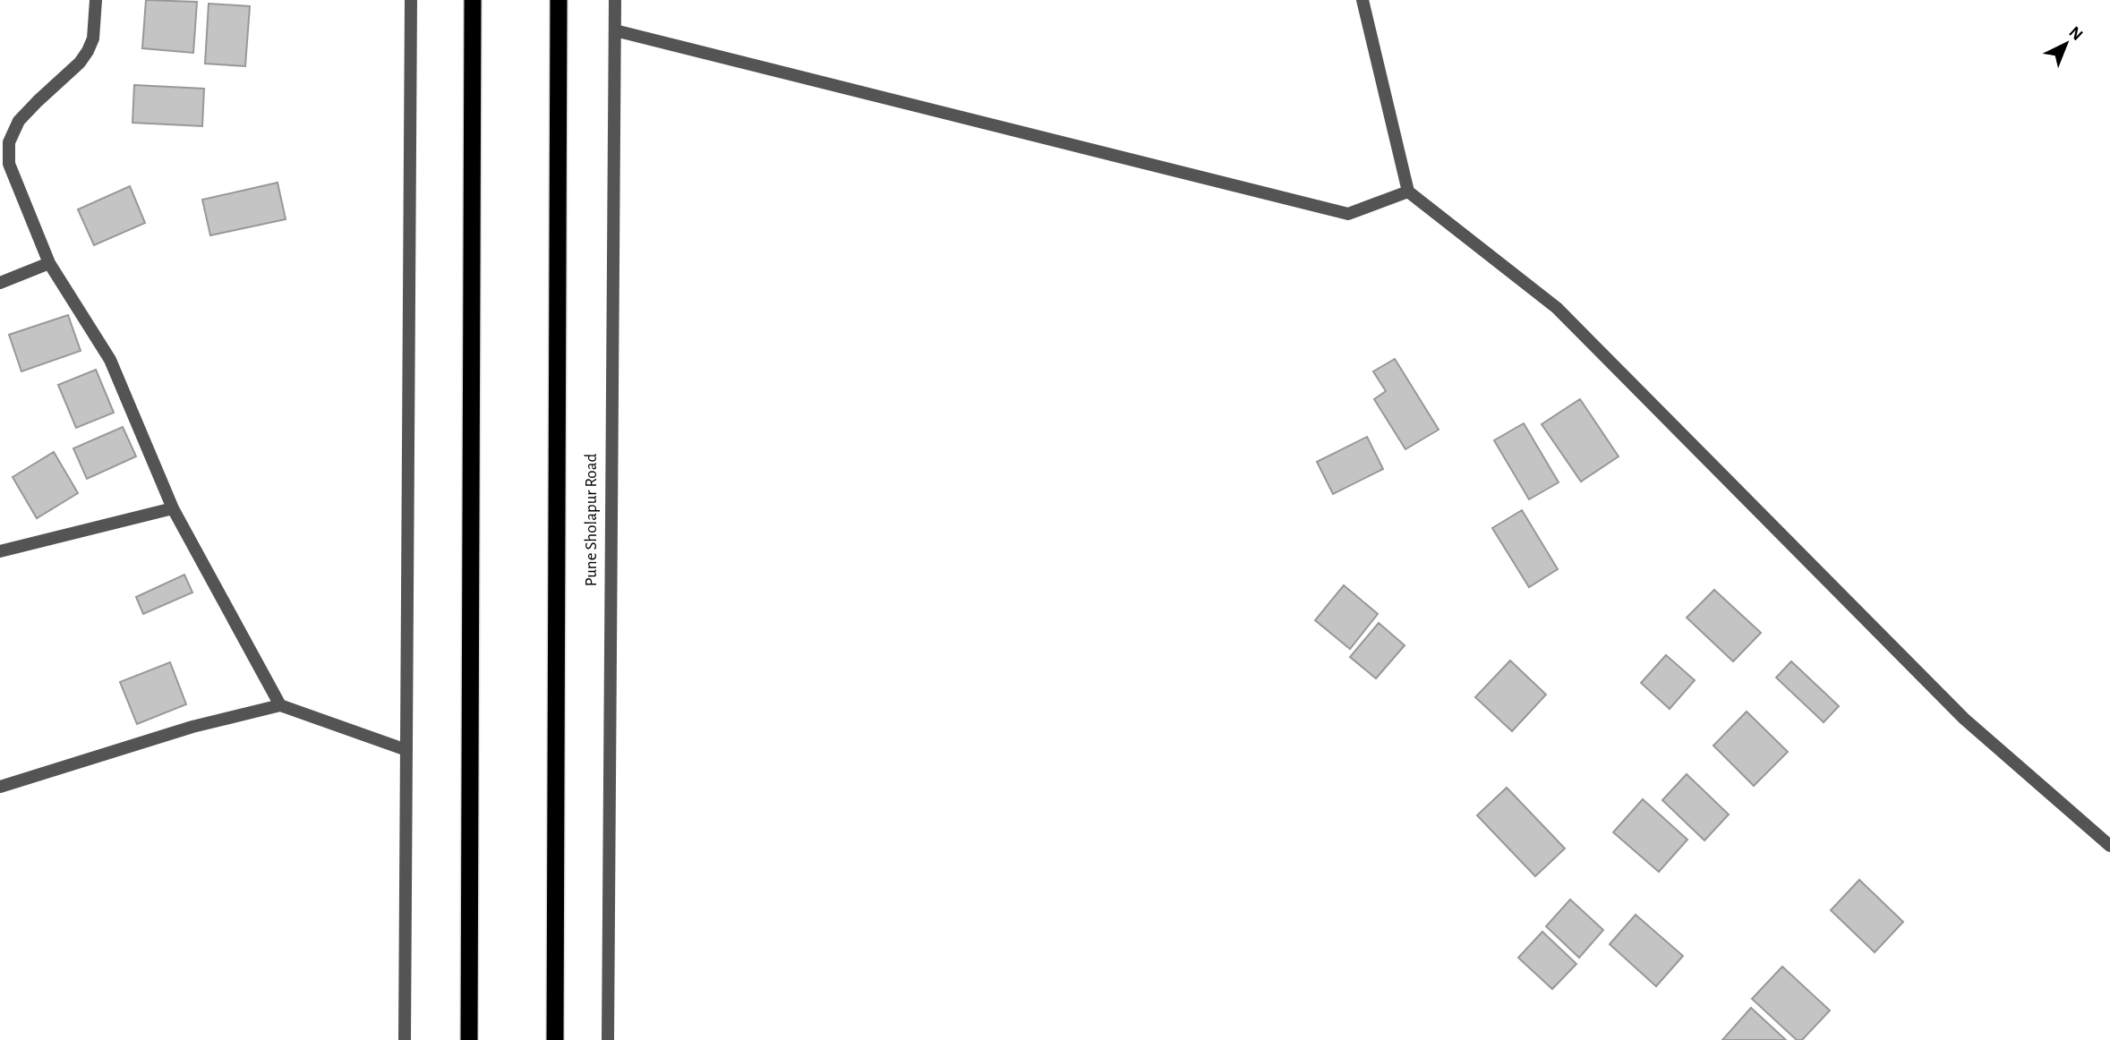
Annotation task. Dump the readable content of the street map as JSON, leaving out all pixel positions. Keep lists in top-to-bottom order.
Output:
{
  "streets": {
    "highway": ["Pune Sholapur Road"]
  },
  "north": "top right"
}
